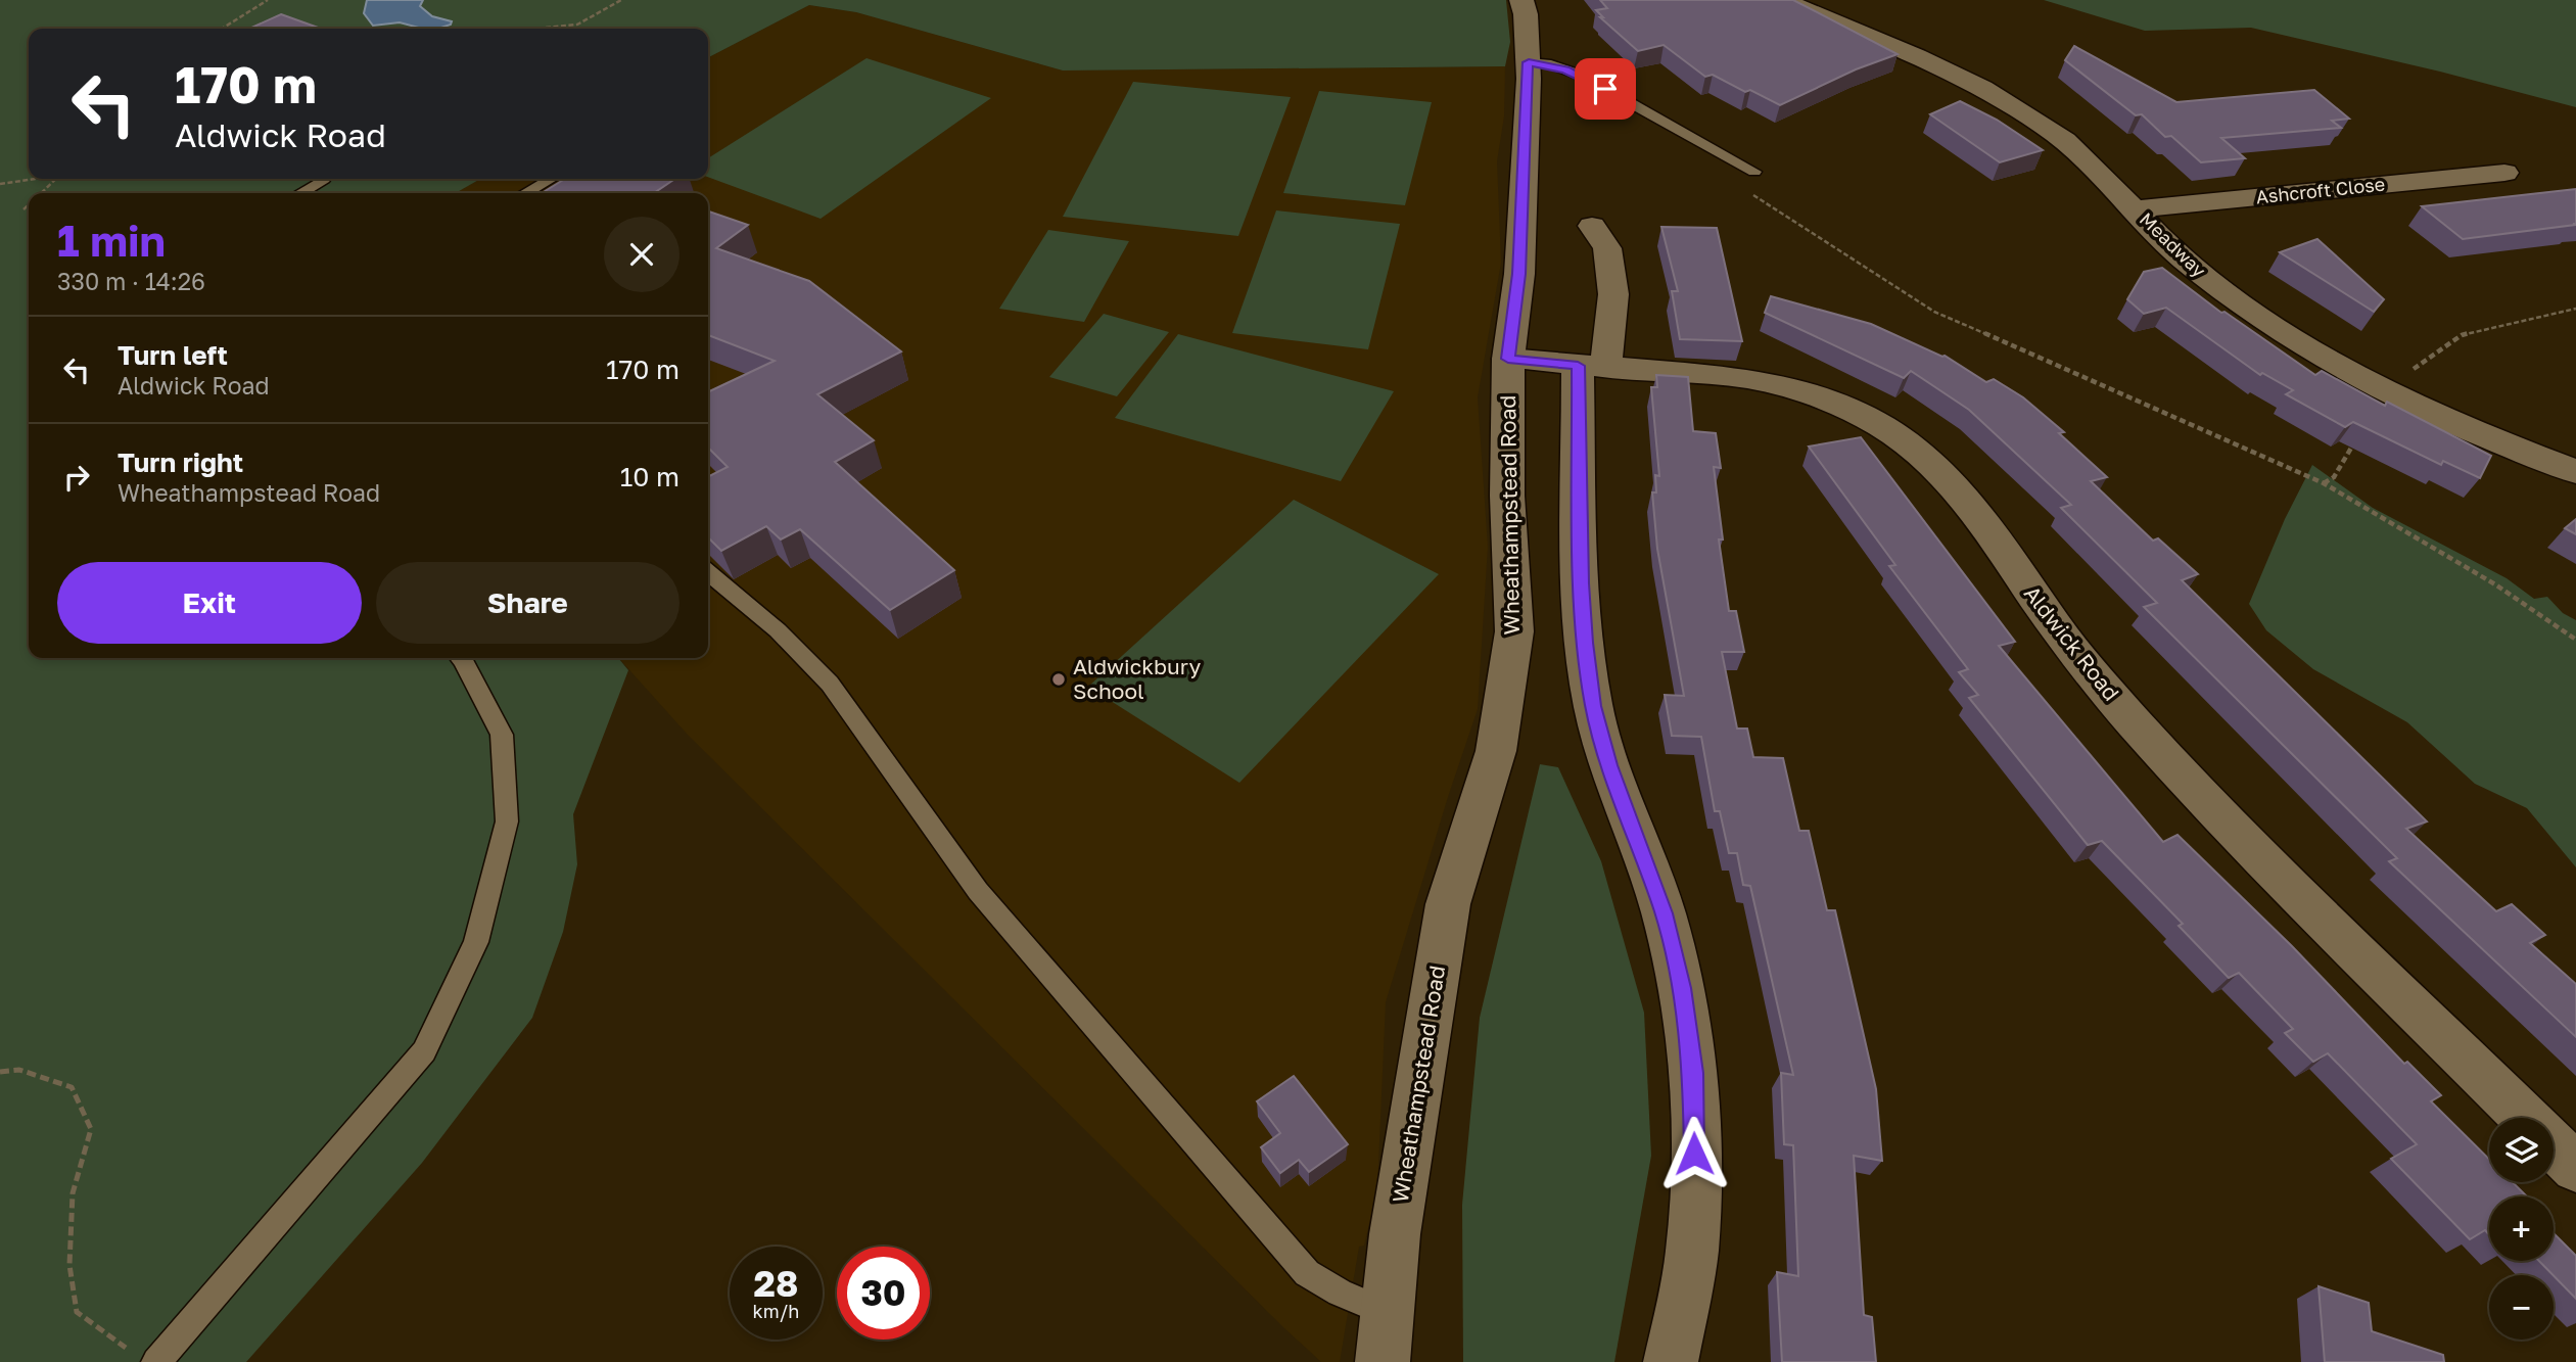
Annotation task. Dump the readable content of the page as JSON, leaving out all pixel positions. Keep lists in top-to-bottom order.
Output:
{
  "streets": {
    "street": [
      "Ashcroft Close",
      "Meadway",
      "Wheathampstead Road",
      "Aldwick Road"
    ]
  },
  "crossings": [
    ["Ashcroft Close", "Meadway"],
    ["Wheathampstead Road", "Aldwick Road"]
  ],
  "places": ["Aldwickbury School"],
  "page": {
    "turn": ["170 m", "Aldwick Road"],
    "heading": ["1 min", "330 m · 14:26"],
    "list": [
      {
        "name": "Turn left",
        "note": "Aldwick Road",
        "value": "170 m"
      },
      {
        "name": "Turn right",
        "note": "Wheathampstead Road",
        "value": "10 m"
      }
    ],
    "buttons": ["Exit", "Share"],
    "map_buttons": ["+", "−"],
    "speed": "28 km/h",
    "limit": "30"
  }
}
